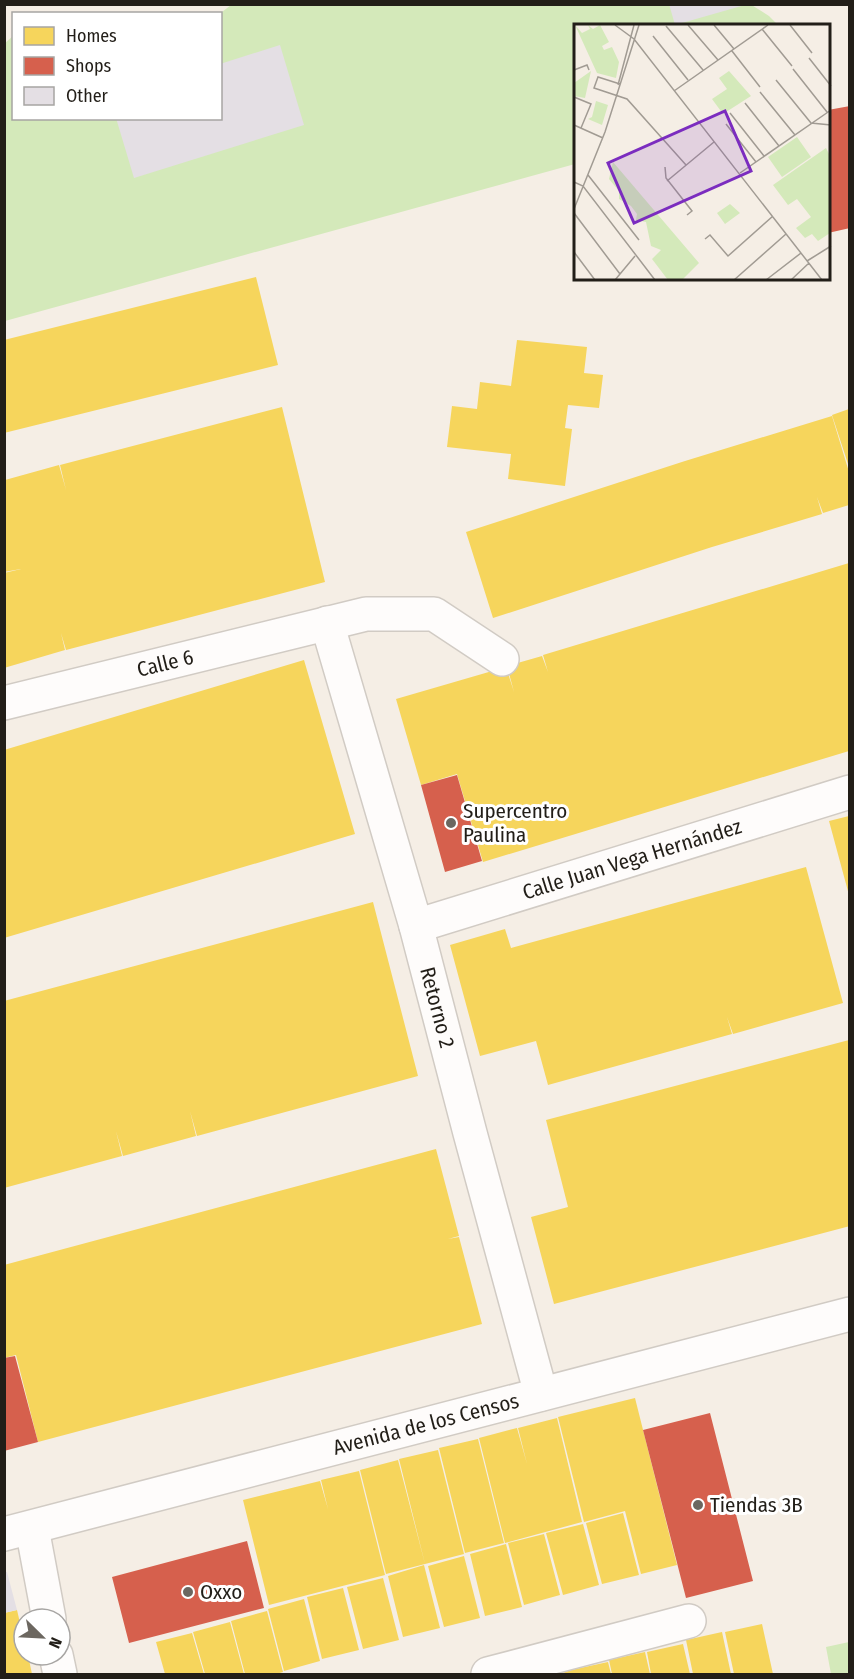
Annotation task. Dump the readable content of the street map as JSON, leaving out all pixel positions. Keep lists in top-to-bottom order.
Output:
{
  "streets": {
    "street": [
      "Calle 6",
      "Calle Juan Vega Hernández",
      "Retorno 2",
      "Avenida de los Censos"
    ]
  },
  "crossings": [
    ["Calle 6", "Retorno 2"],
    ["Calle Juan Vega Hernández", "Retorno 2"],
    ["Retorno 2", "Avenida de los Censos"]
  ],
  "places": ["Supercentro Paulina", "Tiendas 3B", "Oxxo"],
  "legend": ["Homes", "Shops", "Other"],
  "north": "bottom right"
}
